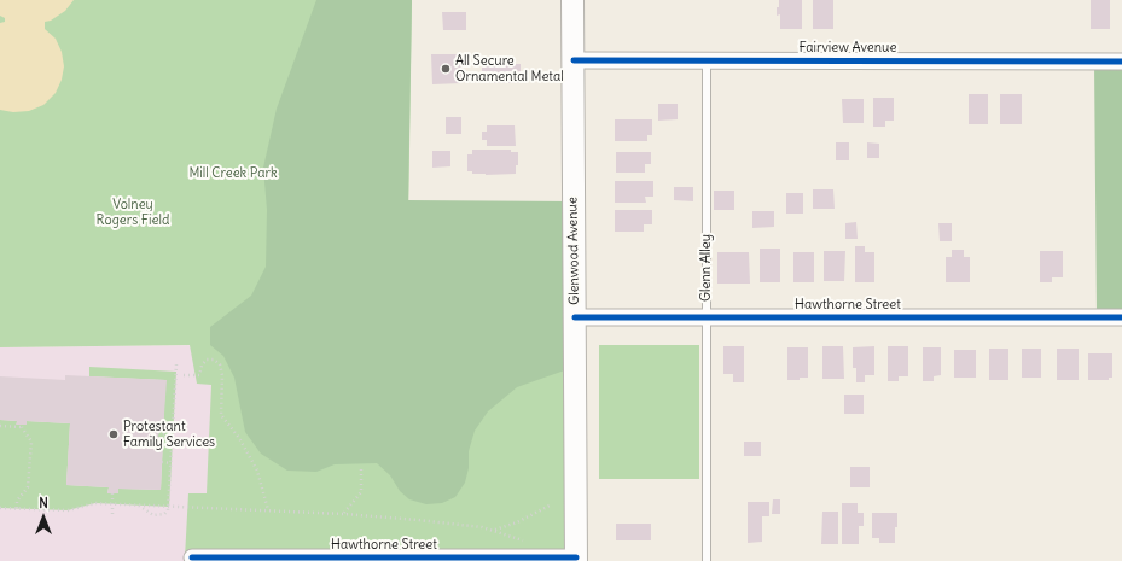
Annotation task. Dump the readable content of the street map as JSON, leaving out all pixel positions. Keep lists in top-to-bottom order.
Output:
{
  "streets": {
    "main road": ["Glenwood Avenue"],
    "street": ["Fairview Avenue", "Hawthorne Street"],
    "lane": ["Glenn Alley"]
  },
  "crossings": [
    ["Fairview Avenue", "Glenwood Avenue"],
    ["Fairview Avenue", "Glenn Alley"],
    ["Glenwood Avenue", "Hawthorne Street"],
    ["Glenn Alley", "Hawthorne Street"]
  ],
  "parks": ["Mill Creek Park", "Volney Rogers Field"],
  "places": ["All Secure Ornamental Metal", "Protestant Family Services"],
  "north": "top"
}
